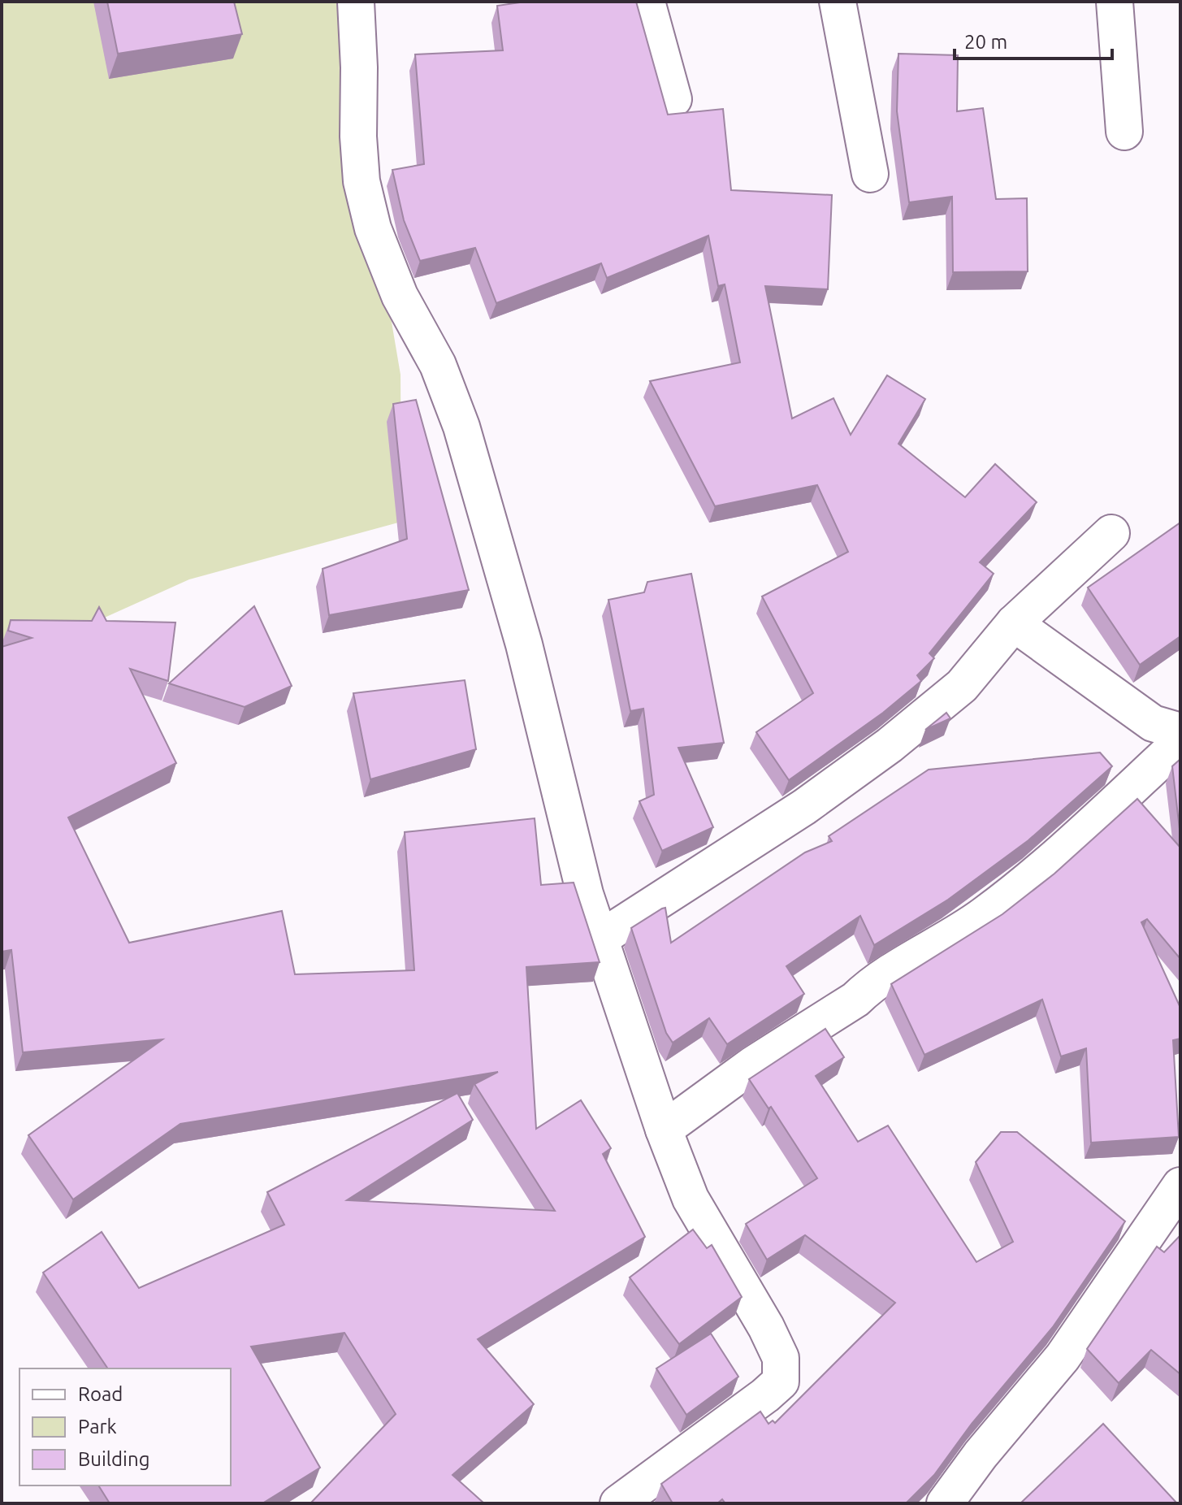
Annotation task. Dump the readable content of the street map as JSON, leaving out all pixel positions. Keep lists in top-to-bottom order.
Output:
{
  "legend": ["Road", "Park", "Building"],
  "scale_bar": "20 m"
}
